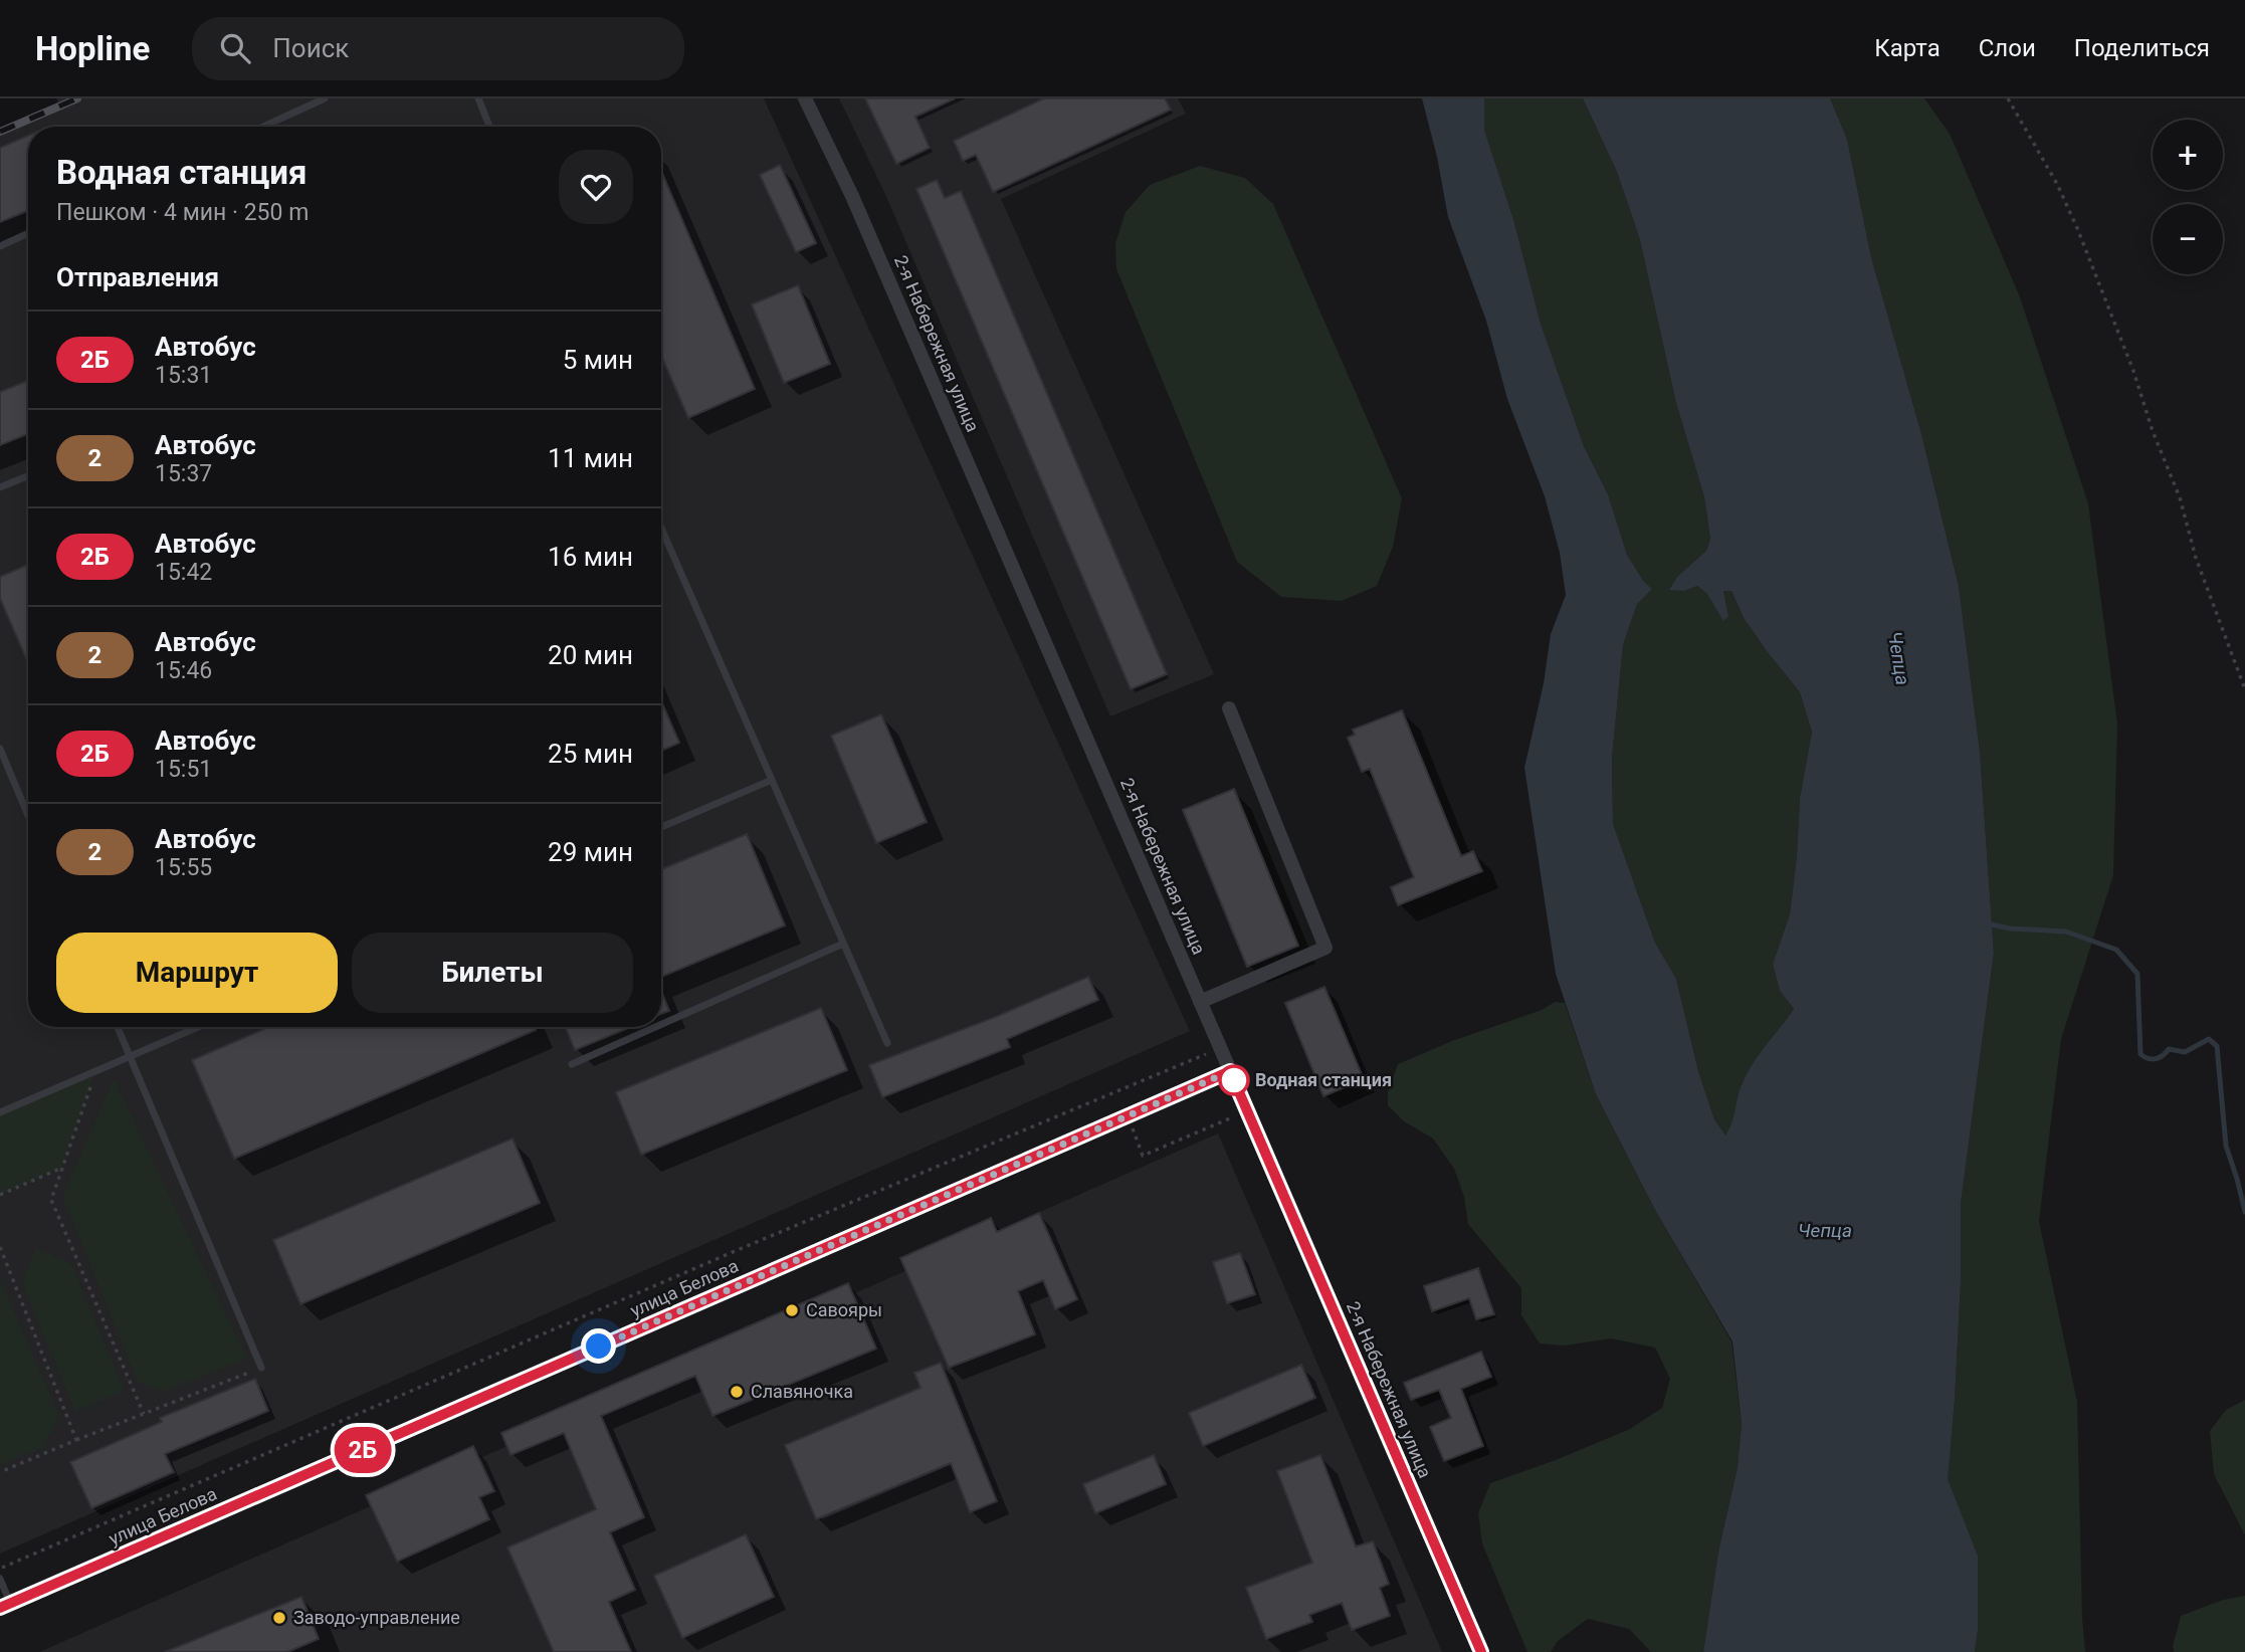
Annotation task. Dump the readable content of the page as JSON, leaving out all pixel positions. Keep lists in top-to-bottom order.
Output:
{
  "streets": {
    "street": ["2-я Набережная улица", "улица Белова"]
  },
  "crossings": [
    ["2-я Набережная улица", "улица Белова"]
  ],
  "water": ["Чепца"],
  "places": [
    "Водная станция",
    "Савояры",
    "Славяночка",
    "Заводо-управление"
  ],
  "lines": ["bus line 2Б"],
  "page": {
    "header": "Hopline",
    "search": "Поиск",
    "nav": ["Карта", "Слои", "Поделиться"],
    "on_map": "2Б",
    "map_buttons": ["+", "−"],
    "heading": [
      ["Водная станция", "Пешком · 4 мин · 250 m"],
      "Отправления"
    ],
    "list": [
      {
        "mark": "2Б",
        "name": "Автобус",
        "note": "15:31",
        "value": "5 мин"
      },
      {
        "mark": "2",
        "name": "Автобус",
        "note": "15:37",
        "value": "11 мин"
      },
      {
        "mark": "2Б",
        "name": "Автобус",
        "note": "15:42",
        "value": "16 мин"
      },
      {
        "mark": "2",
        "name": "Автобус",
        "note": "15:46",
        "value": "20 мин"
      },
      {
        "mark": "2Б",
        "name": "Автобус",
        "note": "15:51",
        "value": "25 мин"
      },
      {
        "mark": "2",
        "name": "Автобус",
        "note": "15:55",
        "value": "29 мин"
      }
    ],
    "buttons": ["Маршрут", "Билеты"]
  }
}
